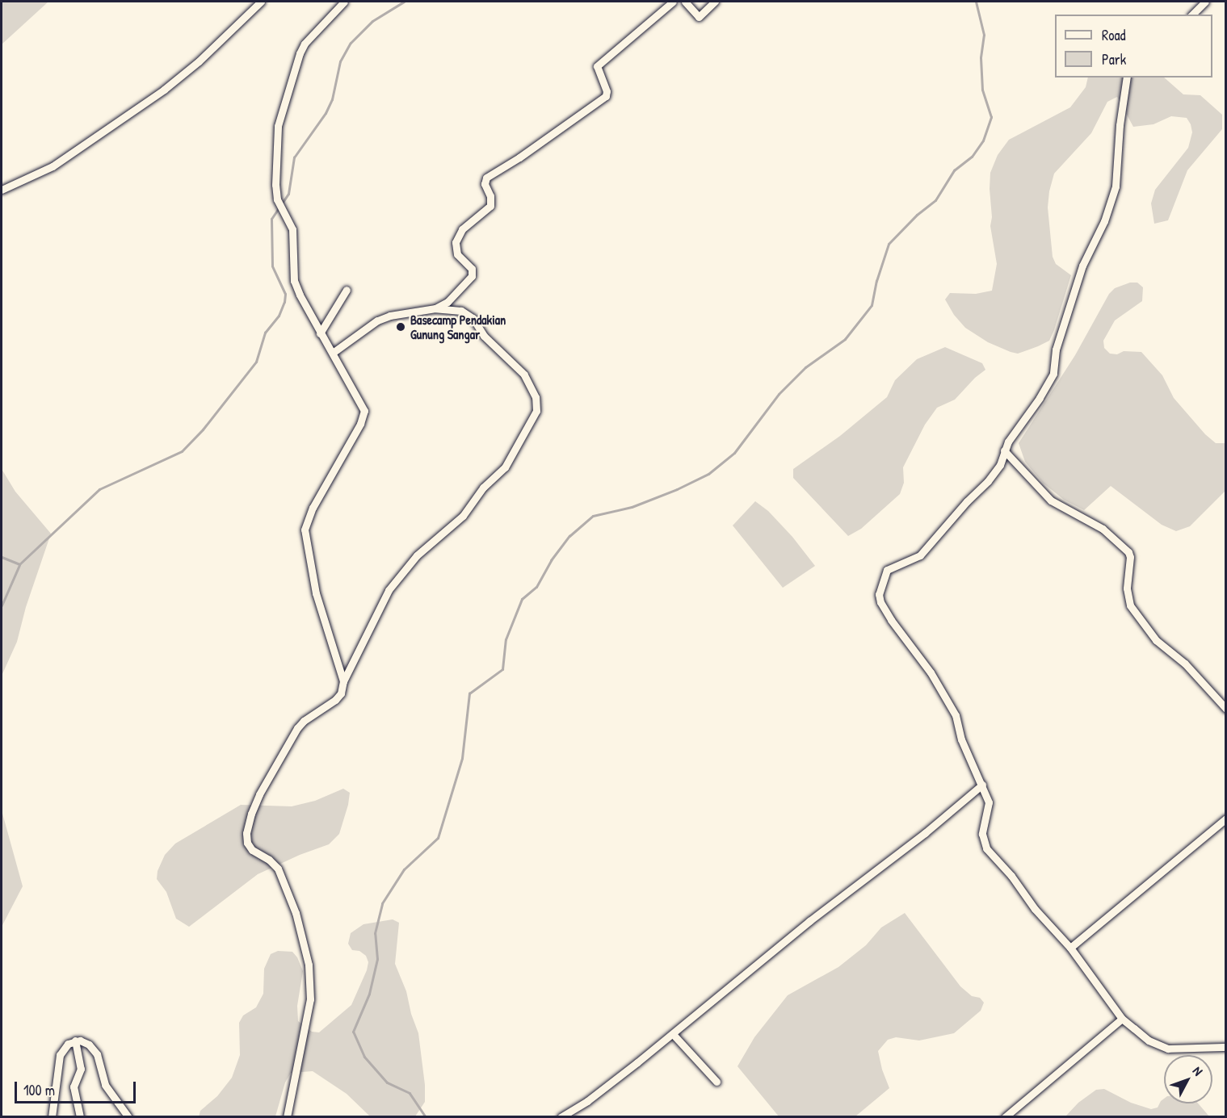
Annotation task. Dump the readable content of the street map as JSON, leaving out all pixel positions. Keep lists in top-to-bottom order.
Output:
{
  "places": ["Basecamp Pendakian Gunung Sangar"],
  "legend": ["Road", "Park"],
  "scale_bar": "100 m",
  "north": "top right"
}
